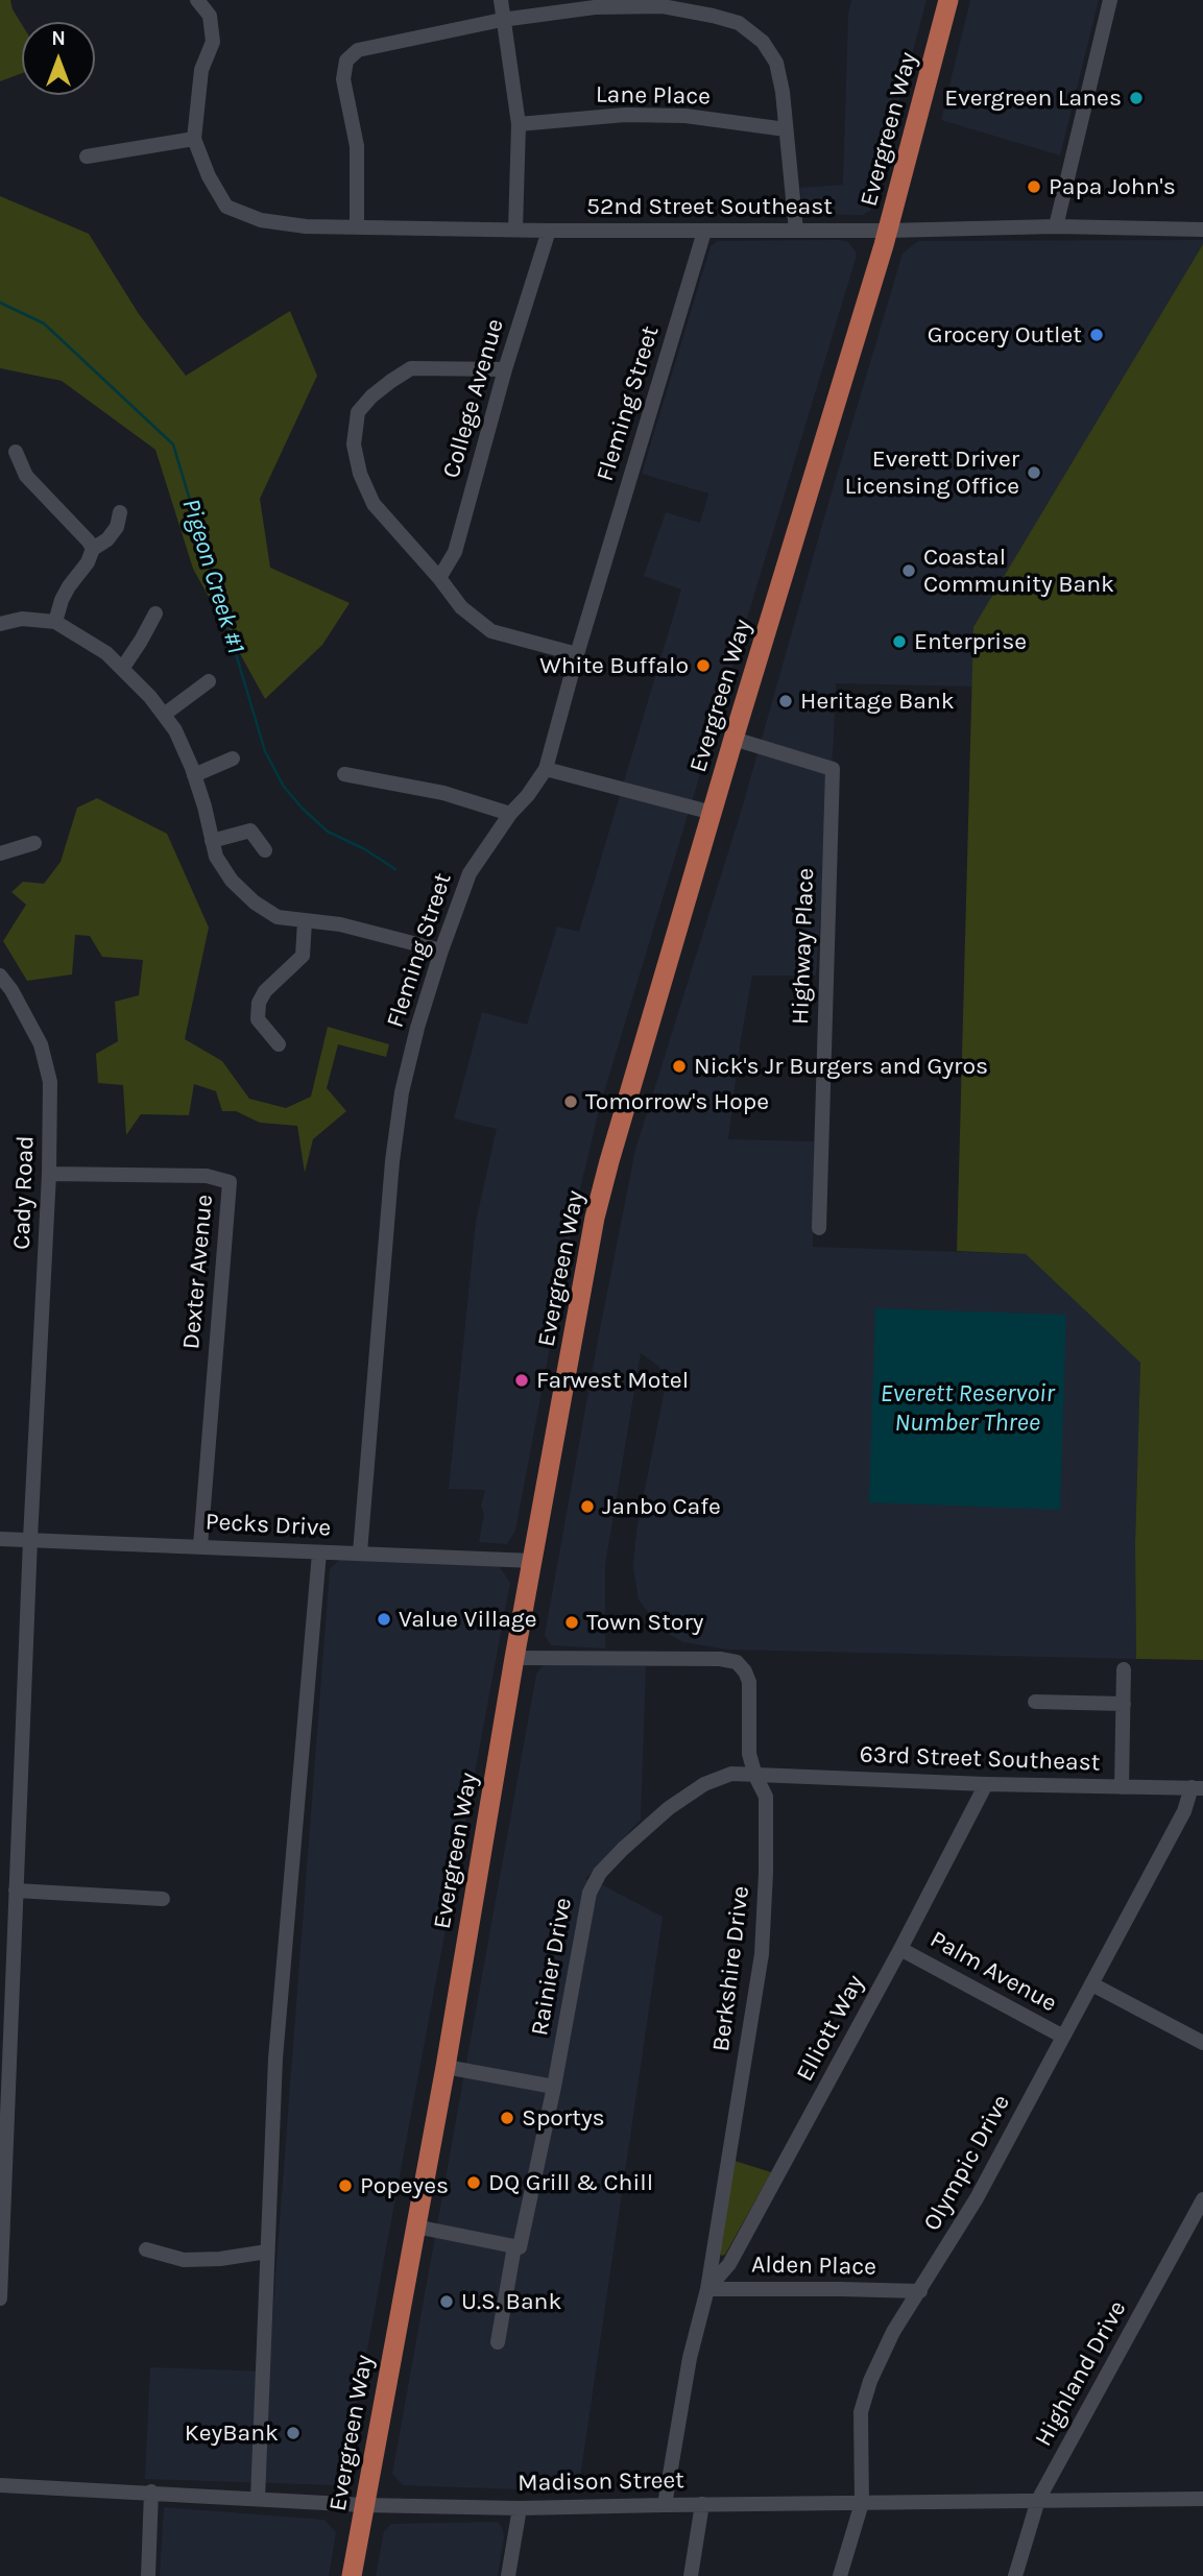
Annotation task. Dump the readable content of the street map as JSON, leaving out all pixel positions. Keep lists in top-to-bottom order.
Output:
{
  "streets": {
    "main road": ["Evergreen Way"],
    "street": [
      "Lane Place",
      "52nd Street Southeast",
      "College Avenue",
      "Fleming Street",
      "Highway Place",
      "Cady Road",
      "Dexter Avenue",
      "Pecks Drive",
      "63rd Street Southeast",
      "Rainier Drive",
      "Berkshire Drive",
      "Palm Avenue",
      "Elliott Way",
      "Olympic Drive",
      "Alden Place",
      "Highland Drive",
      "Madison Street"
    ]
  },
  "crossings": [
    ["Evergreen Way", "52nd Street Southeast"],
    ["Evergreen Way", "Highway Place"],
    ["Evergreen Way", "Pecks Drive"],
    ["Evergreen Way", "Berkshire Drive"],
    ["Evergreen Way", "Madison Street"],
    ["52nd Street Southeast", "College Avenue"],
    ["52nd Street Southeast", "Fleming Street"],
    ["Fleming Street", "Pecks Drive"],
    ["Cady Road", "Dexter Avenue"],
    ["Cady Road", "Pecks Drive"],
    ["Dexter Avenue", "Pecks Drive"],
    ["63rd Street Southeast", "Rainier Drive"],
    ["63rd Street Southeast", "Berkshire Drive"],
    ["63rd Street Southeast", "Elliott Way"],
    ["63rd Street Southeast", "Olympic Drive"],
    ["Rainier Drive", "Berkshire Drive"],
    ["Berkshire Drive", "Elliott Way"],
    ["Berkshire Drive", "Alden Place"],
    ["Berkshire Drive", "Madison Street"],
    ["Palm Avenue", "Elliott Way"],
    ["Palm Avenue", "Olympic Drive"],
    ["Elliott Way", "Alden Place"],
    ["Olympic Drive", "Alden Place"],
    ["Olympic Drive", "Madison Street"],
    ["Highland Drive", "Madison Street"]
  ],
  "water": ["Pigeon Creek #1", "Everett Reservoir Number Three"],
  "places": [
    "Evergreen Lanes",
    "Papa John's",
    "Grocery Outlet",
    "Everett Driver Licensing Office",
    "Coastal Community Bank",
    "Enterprise",
    "White Buffalo",
    "Heritage Bank",
    "Nick's Jr Burgers and Gyros",
    "Tomorrow's Hope",
    "Farwest Motel",
    "Janbo Cafe",
    "Value Village",
    "Town Story",
    "Sportys",
    "DQ Grill & Chill",
    "Popeyes",
    "U.S. Bank",
    "KeyBank"
  ],
  "north": "top"
}
